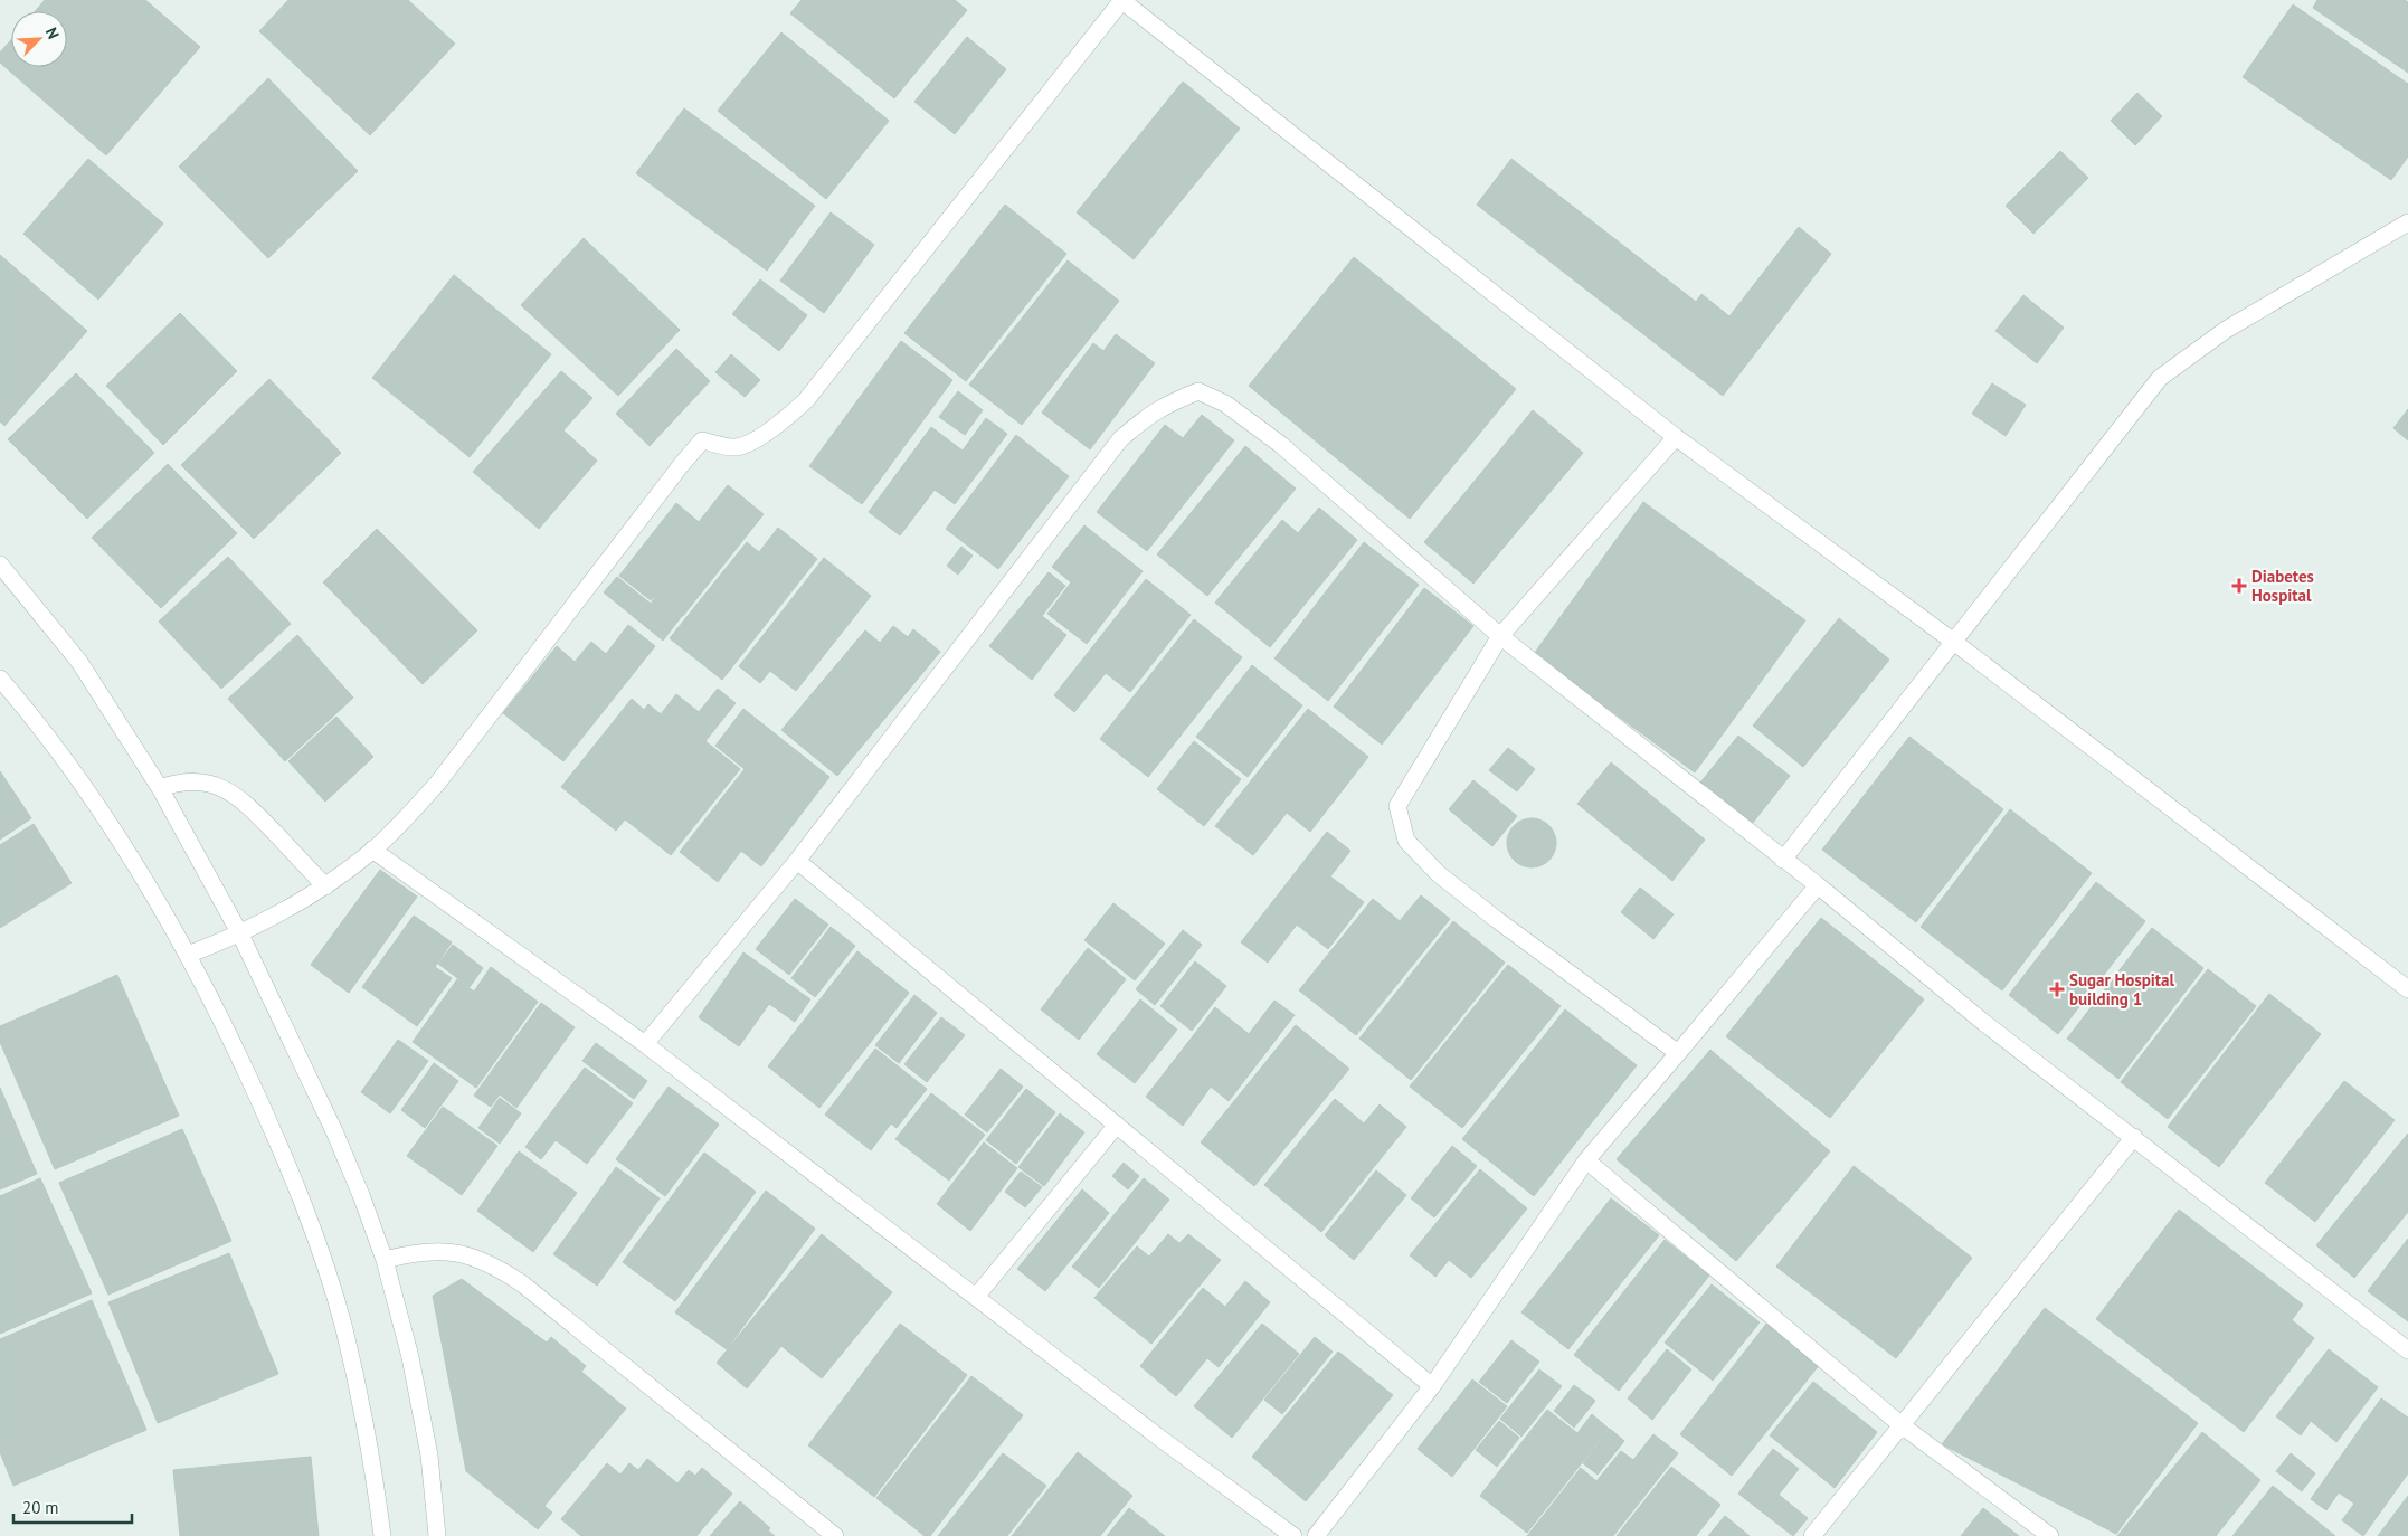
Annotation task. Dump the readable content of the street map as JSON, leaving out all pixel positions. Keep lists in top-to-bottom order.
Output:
{
  "places": {
    "health": ["Diabetes Hospital", "Sugar Hospital building 1"]
  },
  "scale_bar": "20 m",
  "north": "top right"
}
